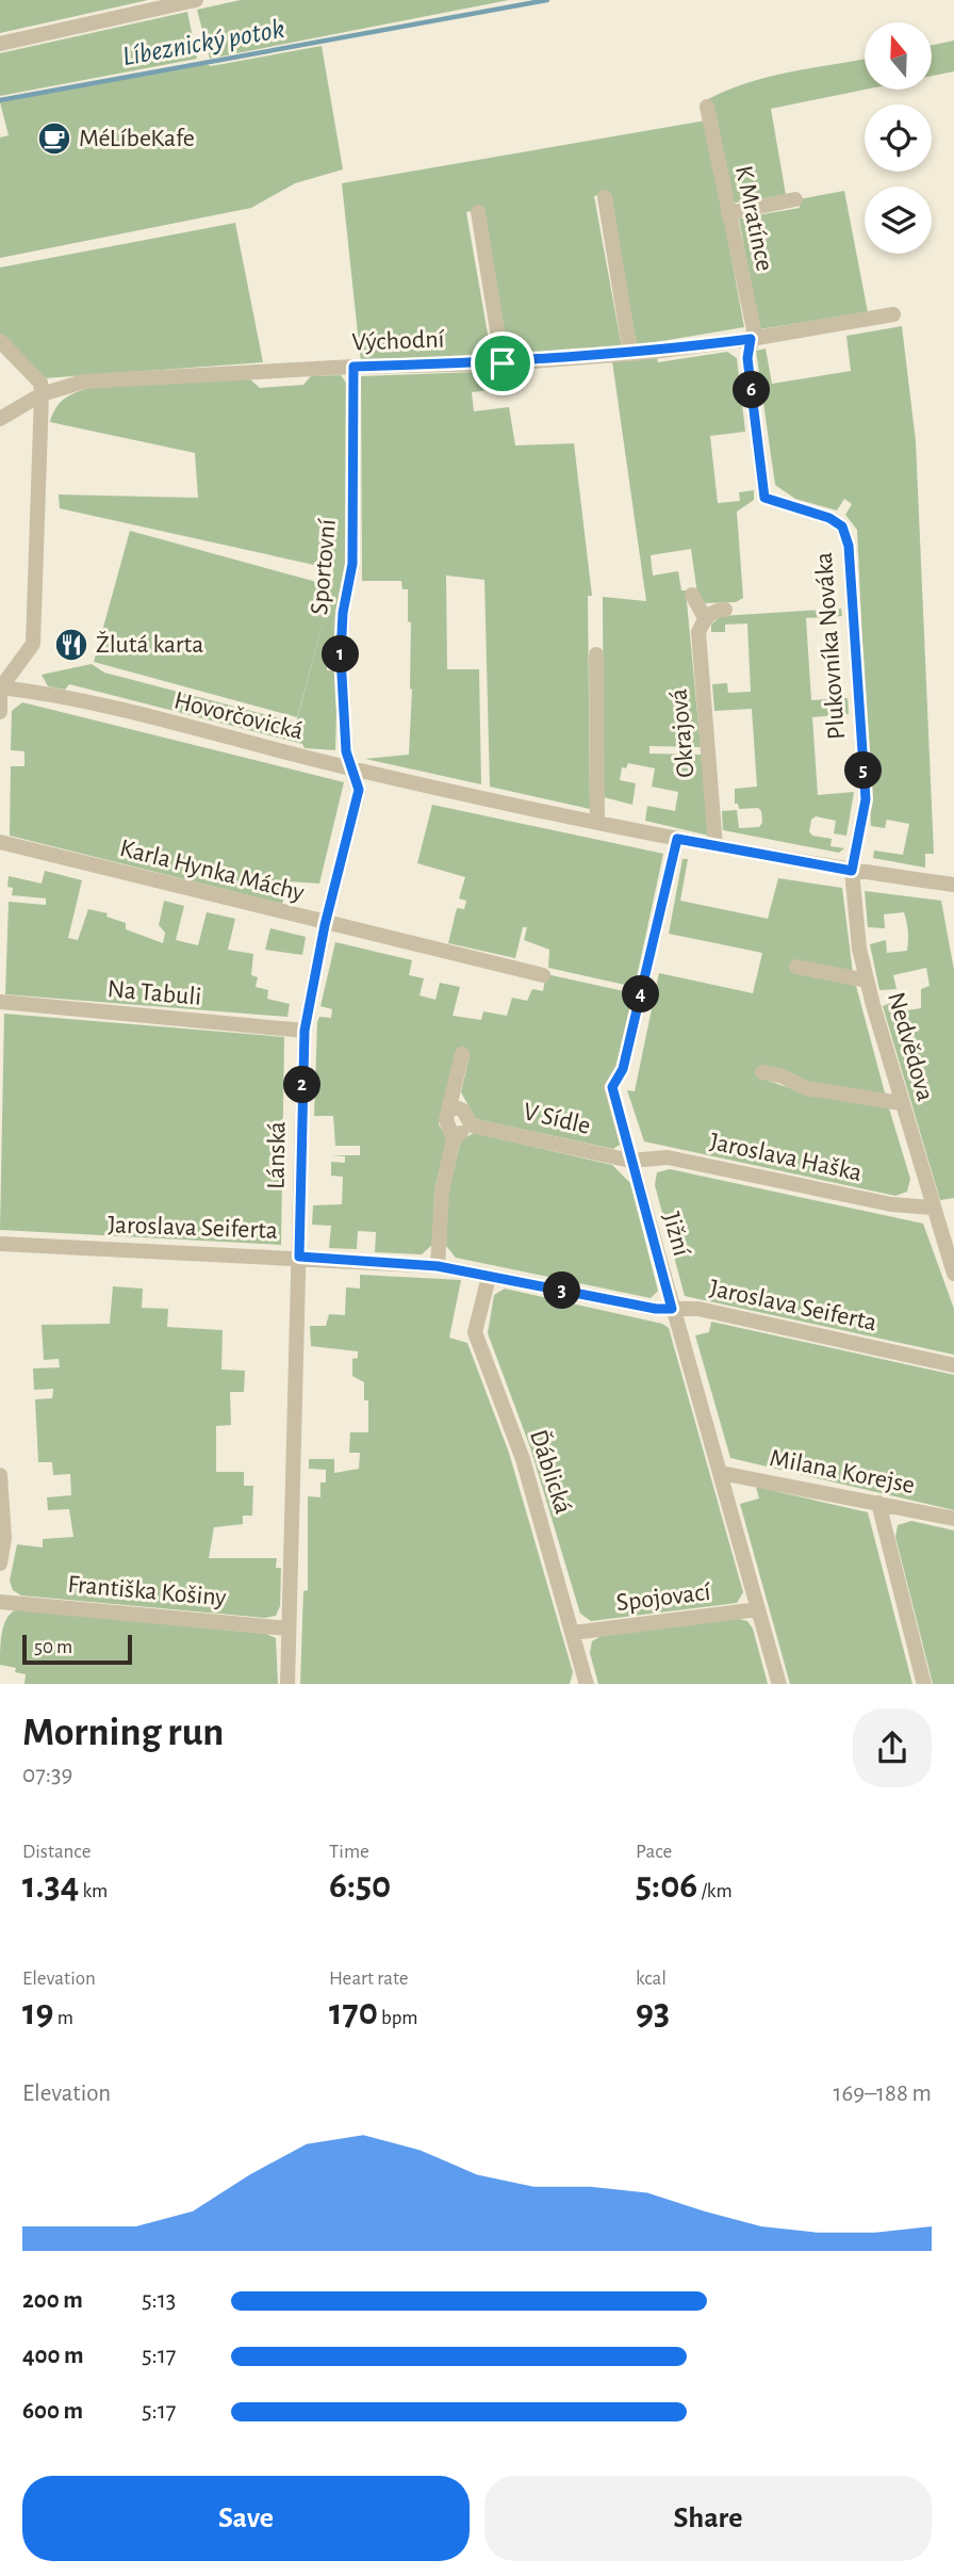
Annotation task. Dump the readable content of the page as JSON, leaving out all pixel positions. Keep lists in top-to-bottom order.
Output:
{
  "streets": {
    "street": [
      "K Mratínce",
      "Východní",
      "Sportovní",
      "Plukovníka Nováka",
      "Hovorčovická",
      "Okrajová",
      "Karla Hynka Máchy",
      "Na Tabuli",
      "Nedvědova",
      "V Sídle",
      "Lánská",
      "Jaroslava Haška",
      "Jaroslava Seiferta",
      "Jižní",
      "Ďáblická",
      "Milana Korejse",
      "Františka Košiny",
      "Spojovací"
    ]
  },
  "crossings": [
    ["K Mratínce", "Východní"],
    ["K Mratínce", "Plukovníka Nováka"],
    ["Východní", "Sportovní"],
    ["Východní", "Plukovníka Nováka"],
    ["Sportovní", "Hovorčovická"],
    ["Sportovní", "Lánská"],
    ["Plukovníka Nováka", "Hovorčovická"],
    ["Plukovníka Nováka", "Nedvědova"],
    ["Hovorčovická", "Okrajová"],
    ["Hovorčovická", "Nedvědova"],
    ["Hovorčovická", "Lánská"],
    ["Hovorčovická", "Jižní"],
    ["Karla Hynka Máchy", "Lánská"],
    ["Na Tabuli", "Lánská"],
    ["Nedvědova", "Jaroslava Haška"],
    ["V Sídle", "Jaroslava Haška"],
    ["V Sídle", "Jižní"],
    ["Lánská", "Jaroslava Seiferta"],
    ["Lánská", "Františka Košiny"],
    ["Jaroslava Haška", "Jižní"],
    ["Jaroslava Seiferta", "Jižní"],
    ["Jaroslava Seiferta", "Ďáblická"],
    ["Jižní", "Milana Korejse"],
    ["Jižní", "Spojovací"],
    ["Ďáblická", "Spojovací"]
  ],
  "water": ["Líbeznický potok"],
  "places": {
    "cafe": ["MéLíbeKafe"],
    "restaurant": ["Žlutá karta"]
  },
  "scale_bar": "50 m",
  "north": "top",
  "page": {
    "pins": [
      "6",
      "1",
      "5",
      "4",
      "2",
      "3"
    ],
    "scale": "50 m",
    "heading": ["Morning run", "07:39"],
    "stats": [
      ["Distance", "1.34 km"],
      ["Time", "6:50"],
      ["Pace", "5:06 /km"],
      ["Elevation", "19 m"],
      ["Heart rate", "170 bpm"],
      ["kcal", "93"]
    ],
    "chart": ["Elevation", "169–188 m"],
    "list": [
      {
        "name": "200 m",
        "note": "5:13"
      },
      {
        "name": "400 m",
        "note": "5:17"
      },
      {
        "name": "600 m",
        "note": "5:17"
      }
    ],
    "buttons": ["Save", "Share"]
  }
}
